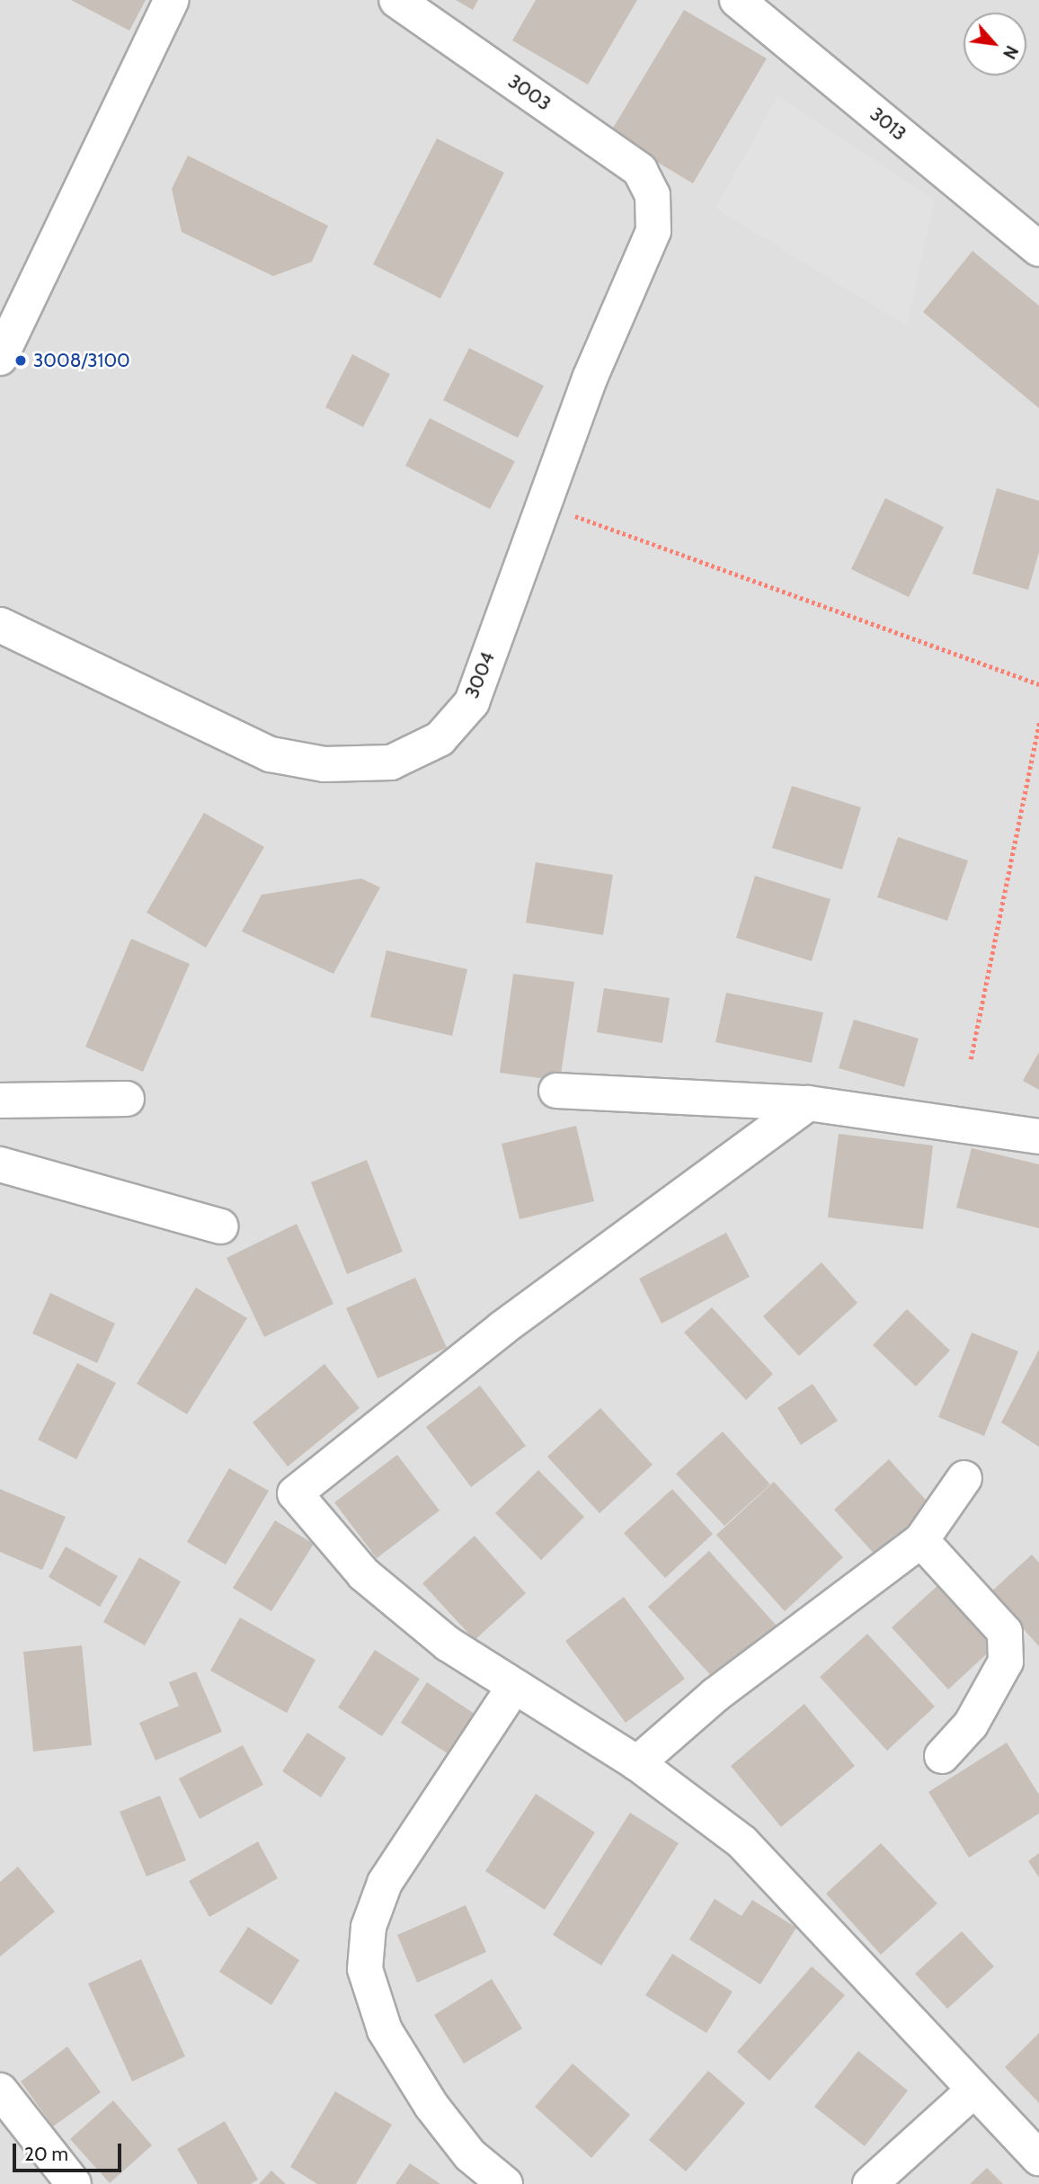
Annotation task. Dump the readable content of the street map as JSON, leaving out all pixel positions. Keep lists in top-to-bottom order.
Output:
{
  "streets": {
    "street": ["3003", "3013", "3004"]
  },
  "crossings": [
    ["3003", "3004"]
  ],
  "places": ["3008/3100"],
  "scale_bar": "20 m",
  "north": "bottom right"
}
